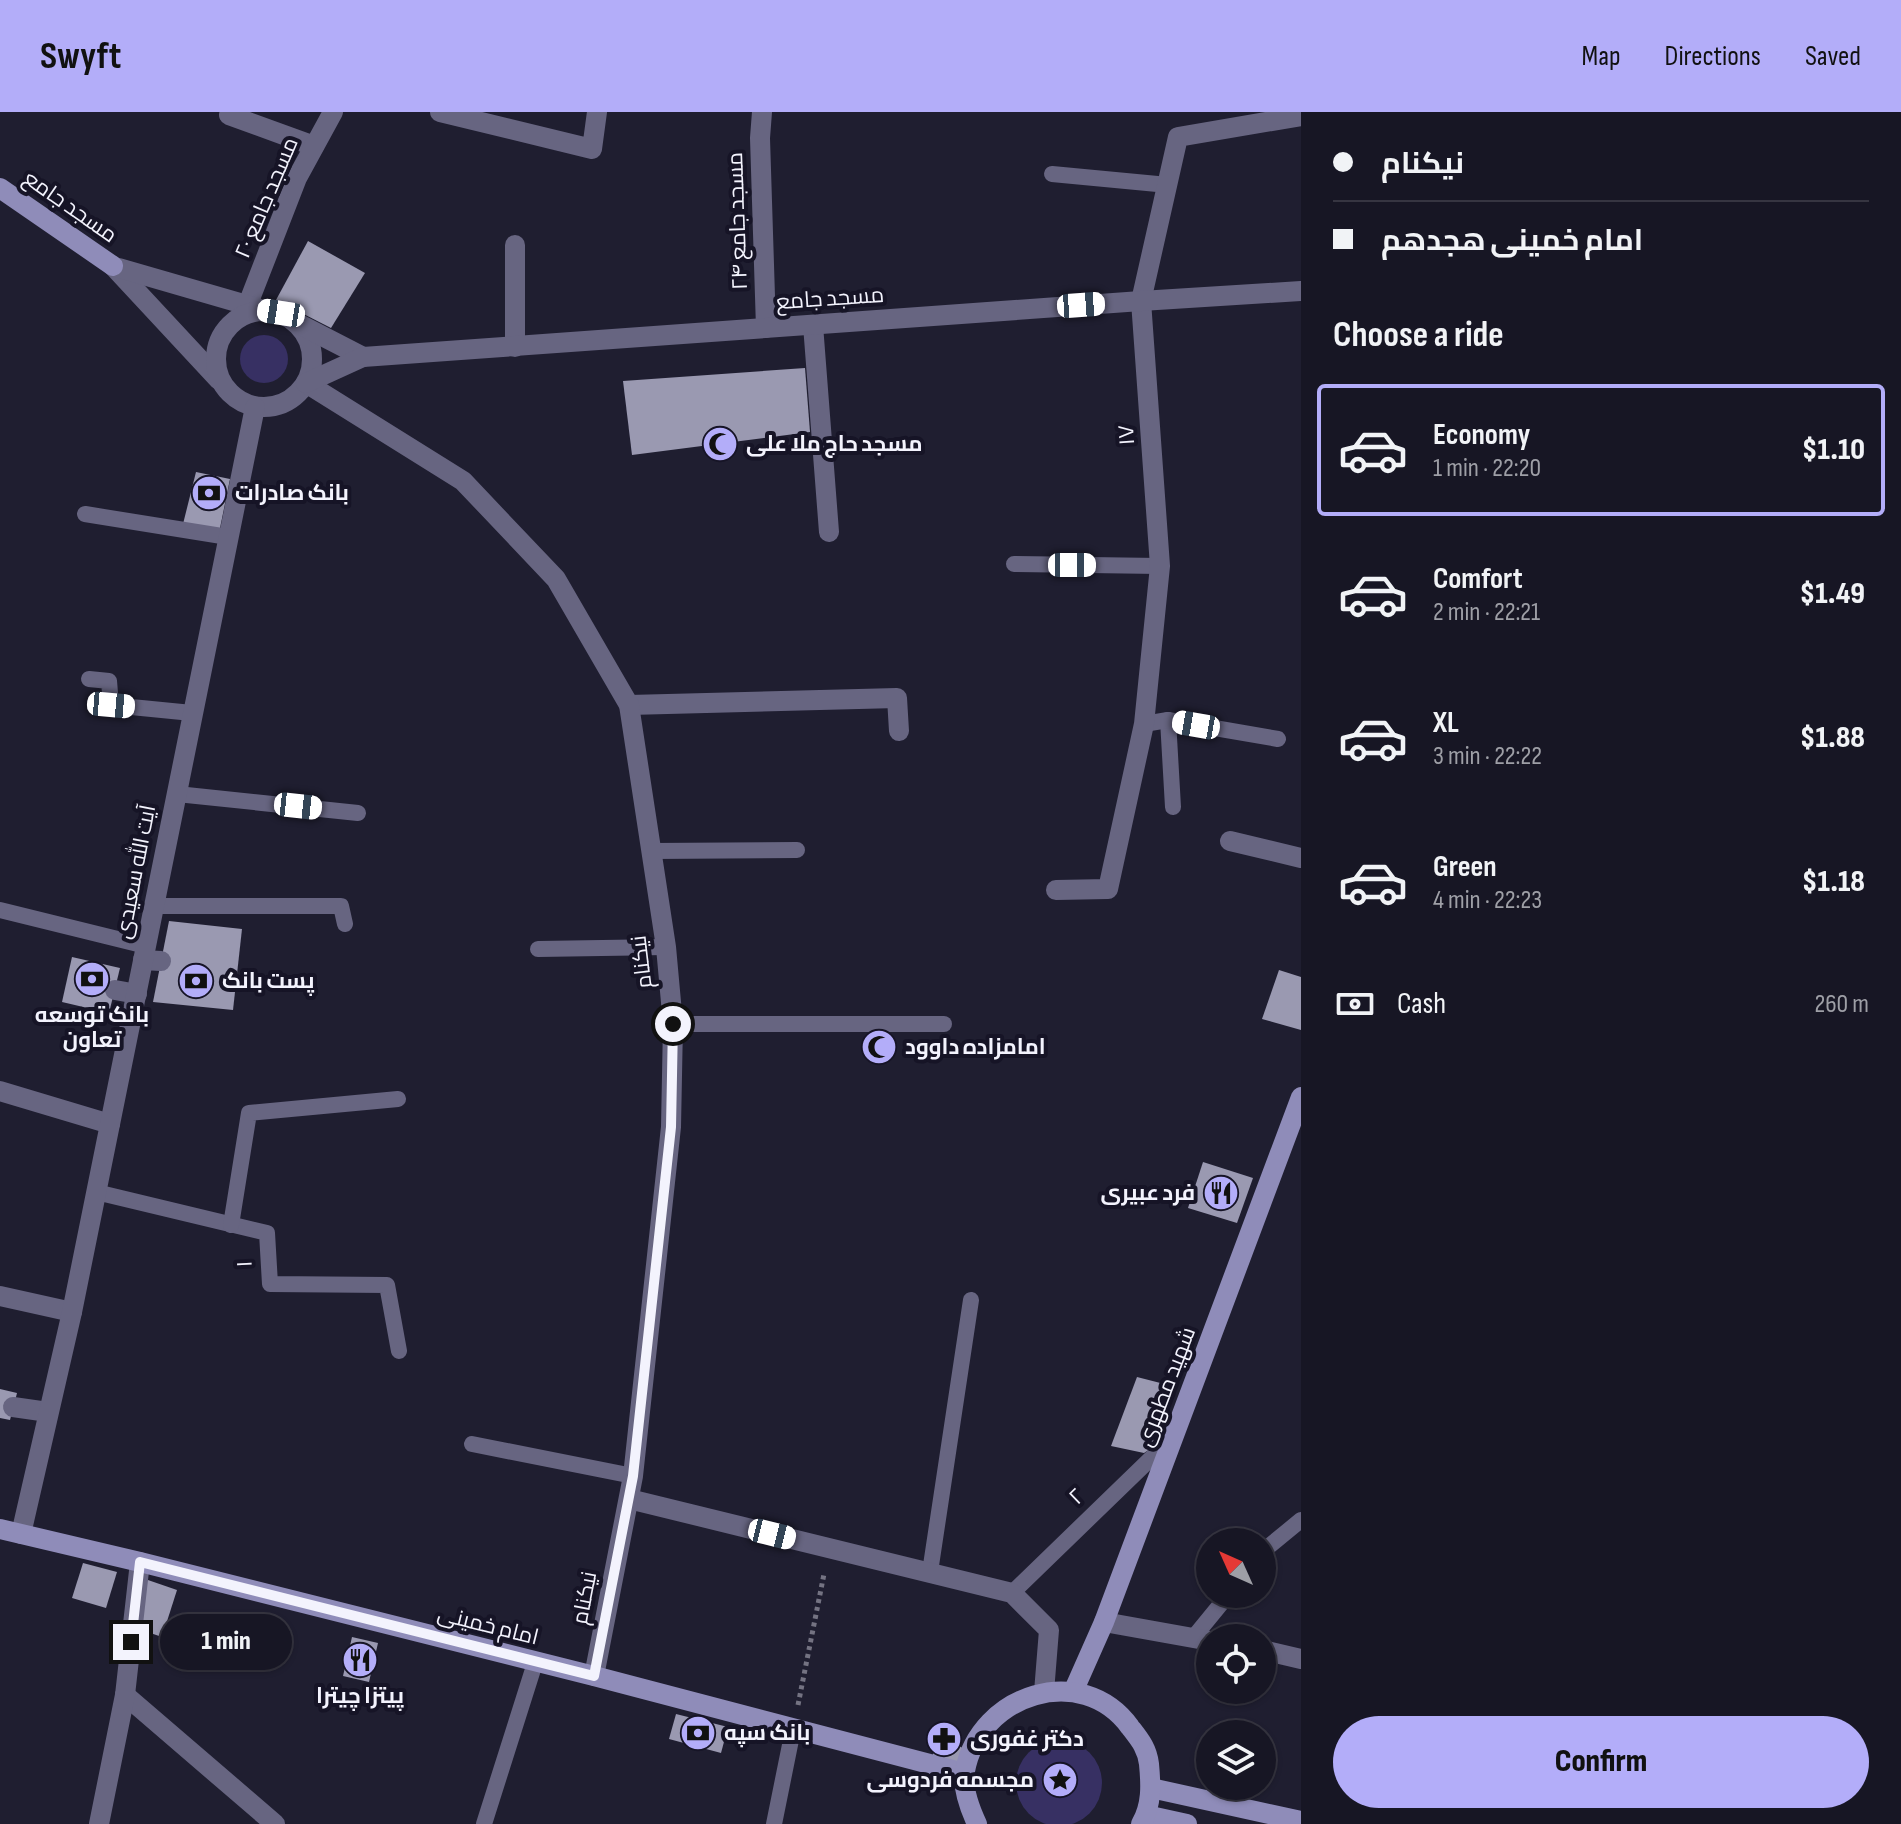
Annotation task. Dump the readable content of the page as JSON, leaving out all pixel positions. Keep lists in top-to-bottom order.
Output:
{
  "streets": {
    "main road": ["مسجد جامع", "شهید مطهری", "امام خمینی"],
    "street": [
      "۲۰ مسجد جامع",
      "۲۴ مسجد جامع",
      "۱۷",
      "آیت الله سعیدی",
      "نیکنام"
    ],
    "lane": ["۱", "۲"]
  },
  "crossings": [
    ["۲۰ مسجد جامع", "آیت الله سعیدی"],
    ["۲۰ مسجد جامع", "نیکنام"],
    ["مسجد جامع", "۲۴ مسجد جامع"],
    ["مسجد جامع", "۱۷"],
    ["آیت الله سعیدی", "نیکنام"],
    ["آیت الله سعیدی", "۱"],
    ["آیت الله سعیدی", "امام خمینی"],
    ["نیکنام", "امام خمینی"],
    ["شهید مطهری", "۲"]
  ],
  "places": {
    "mosque": ["مسجد حاج ملا علی", "امامزاده داوود"],
    "bank": [
      "بانک صادرات",
      "بانک توسعه تعاون",
      "پست بانک",
      "بانک سپه"
    ],
    "restaurant": ["فرد عبیری", "پیتزا چیترا"],
    "pharmacy": ["دکتر غفوری"],
    "place": ["مجسمه فردوسی"]
  },
  "north": "top left",
  "page": {
    "header": "Swyft",
    "nav": ["Map", "Directions", "Saved"],
    "banner": ["نیکنام", "امام خمینی هجدهم"],
    "heading": "Choose a ride",
    "list": [
      {
        "name": "Economy",
        "note": "1 min · 22:20",
        "value": "$1.10"
      },
      {
        "name": "Comfort",
        "note": "2 min · 22:21",
        "value": "$1.49"
      },
      {
        "name": "XL",
        "note": "3 min · 22:22",
        "value": "$1.88"
      },
      {
        "name": "Green",
        "note": "4 min · 22:23",
        "value": "$1.18"
      }
    ],
    "pay": ["Cash", "260 m"],
    "bubble": "1 min",
    "buttons": "Confirm"
  }
}
